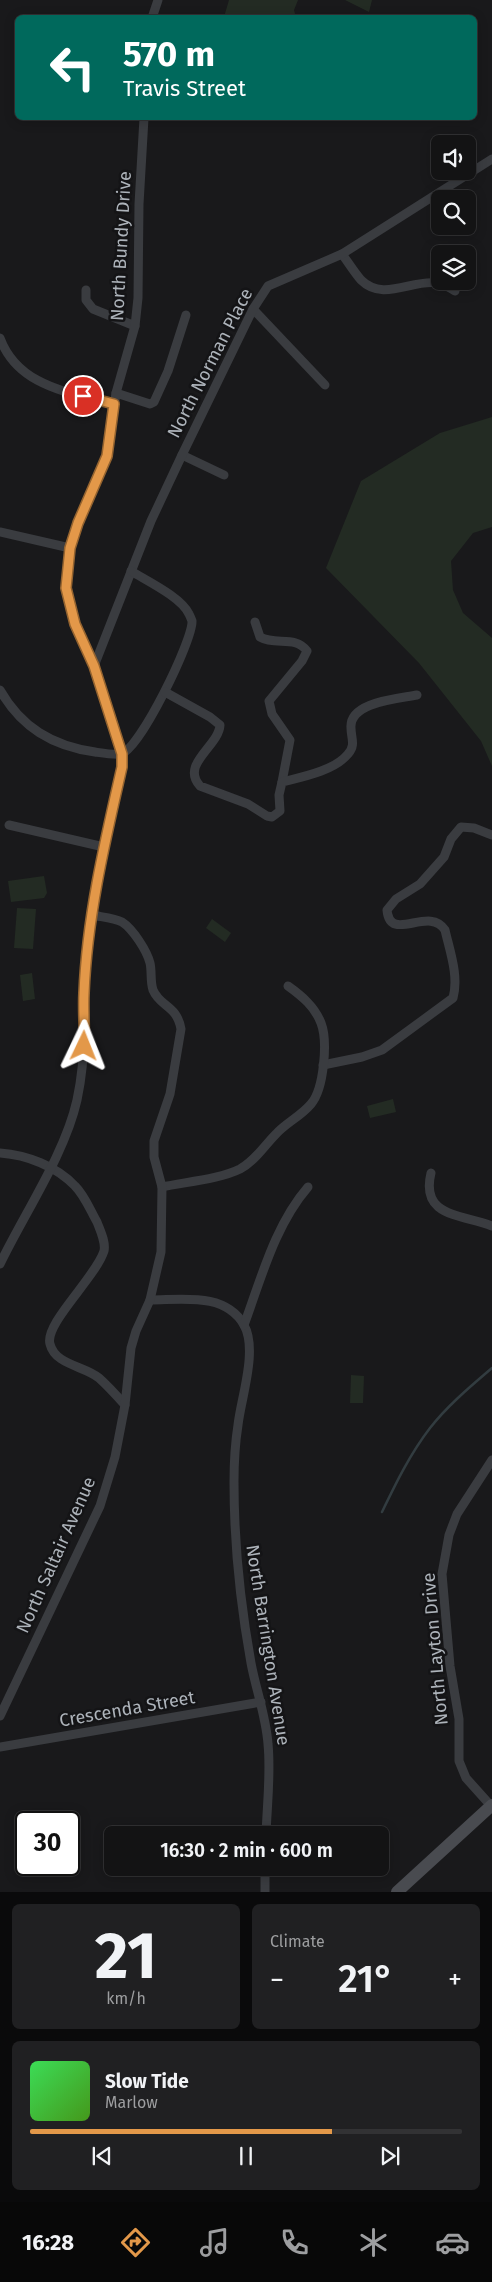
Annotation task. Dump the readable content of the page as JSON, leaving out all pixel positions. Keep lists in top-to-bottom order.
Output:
{
  "streets": {
    "street": [
      "North Bundy Drive",
      "North Norman Place",
      "North Saltair Avenue",
      "North Barrington Avenue",
      "North Layton Drive",
      "Crescenda Street"
    ]
  },
  "crossings": [
    ["North Bundy Drive", "North Norman Place"],
    ["North Bundy Drive", "North Saltair Avenue"],
    ["North Barrington Avenue", "Crescenda Street"]
  ],
  "page": {
    "turn": ["570 m", "Travis Street"],
    "limit": "30",
    "trip": "16:30 · 2 min · 600 m",
    "tile": [
      ["21", "km/h"],
      "Climate"
    ],
    "heat": ["−", "21°", "+"],
    "song": ["Slow Tide", "Marlow"],
    "tabs": "16:28"
  }
}
